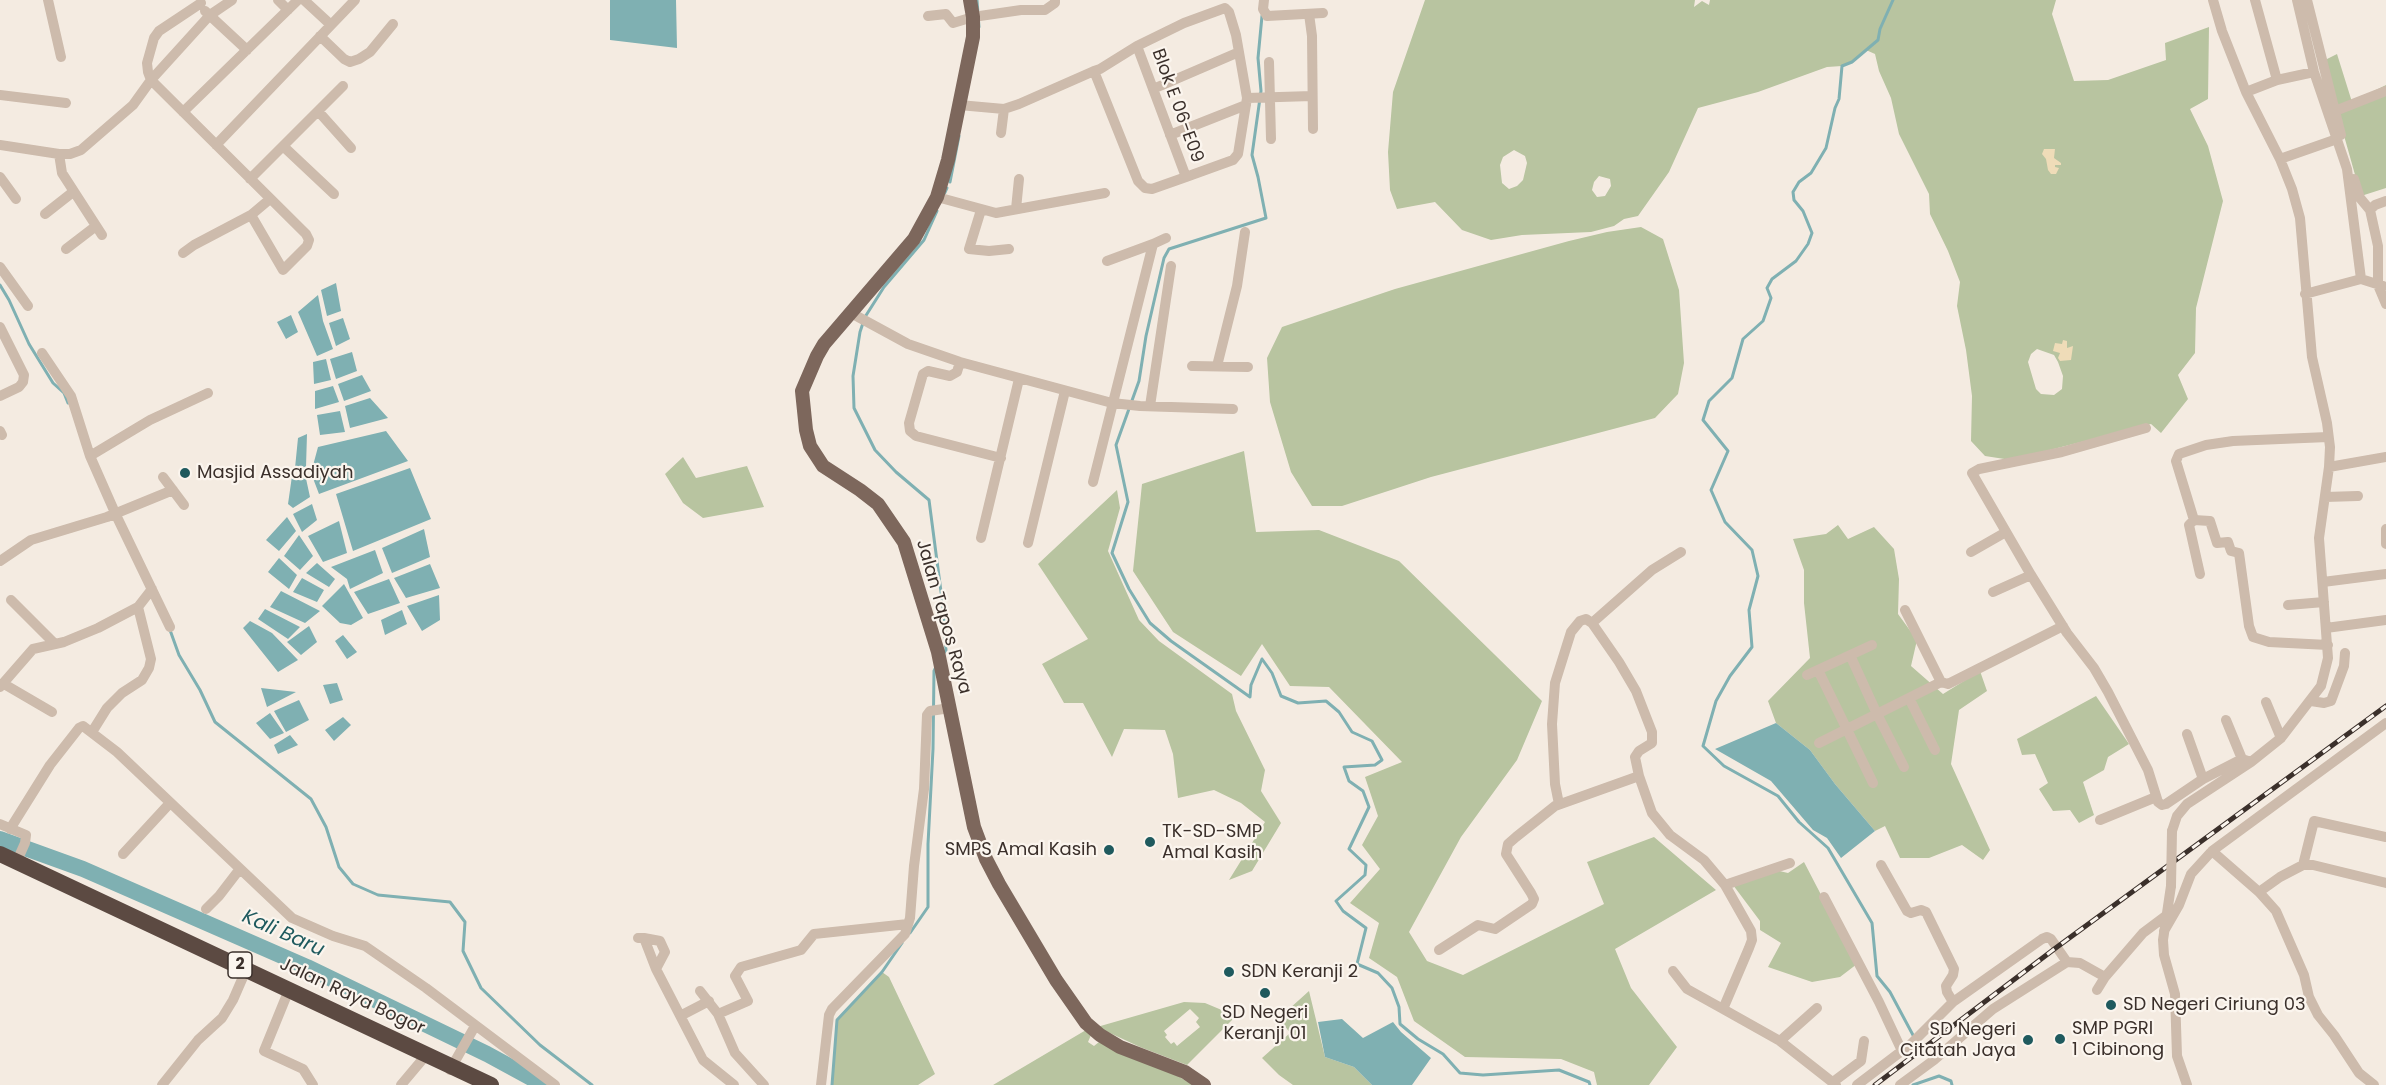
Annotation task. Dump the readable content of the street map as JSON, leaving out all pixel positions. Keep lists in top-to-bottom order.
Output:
{
  "streets": {
    "highway": ["2", "Jalan Raya Bogor"],
    "main road": ["Jalan Tapos Raya"],
    "street": ["Blok E 06-E09"]
  },
  "water": ["Kali Baru"],
  "places": [
    "Masjid Assadiyah",
    "TK-SD-SMP Amal Kasih",
    "SMPS Amal Kasih",
    "SDN Keranji 2",
    "SD Negeri Keranji 01",
    "SD Negeri Ciriung 03",
    "SMP PGRI 1 Cibinong",
    "SD Negeri Citatah Jaya"
  ]
}
